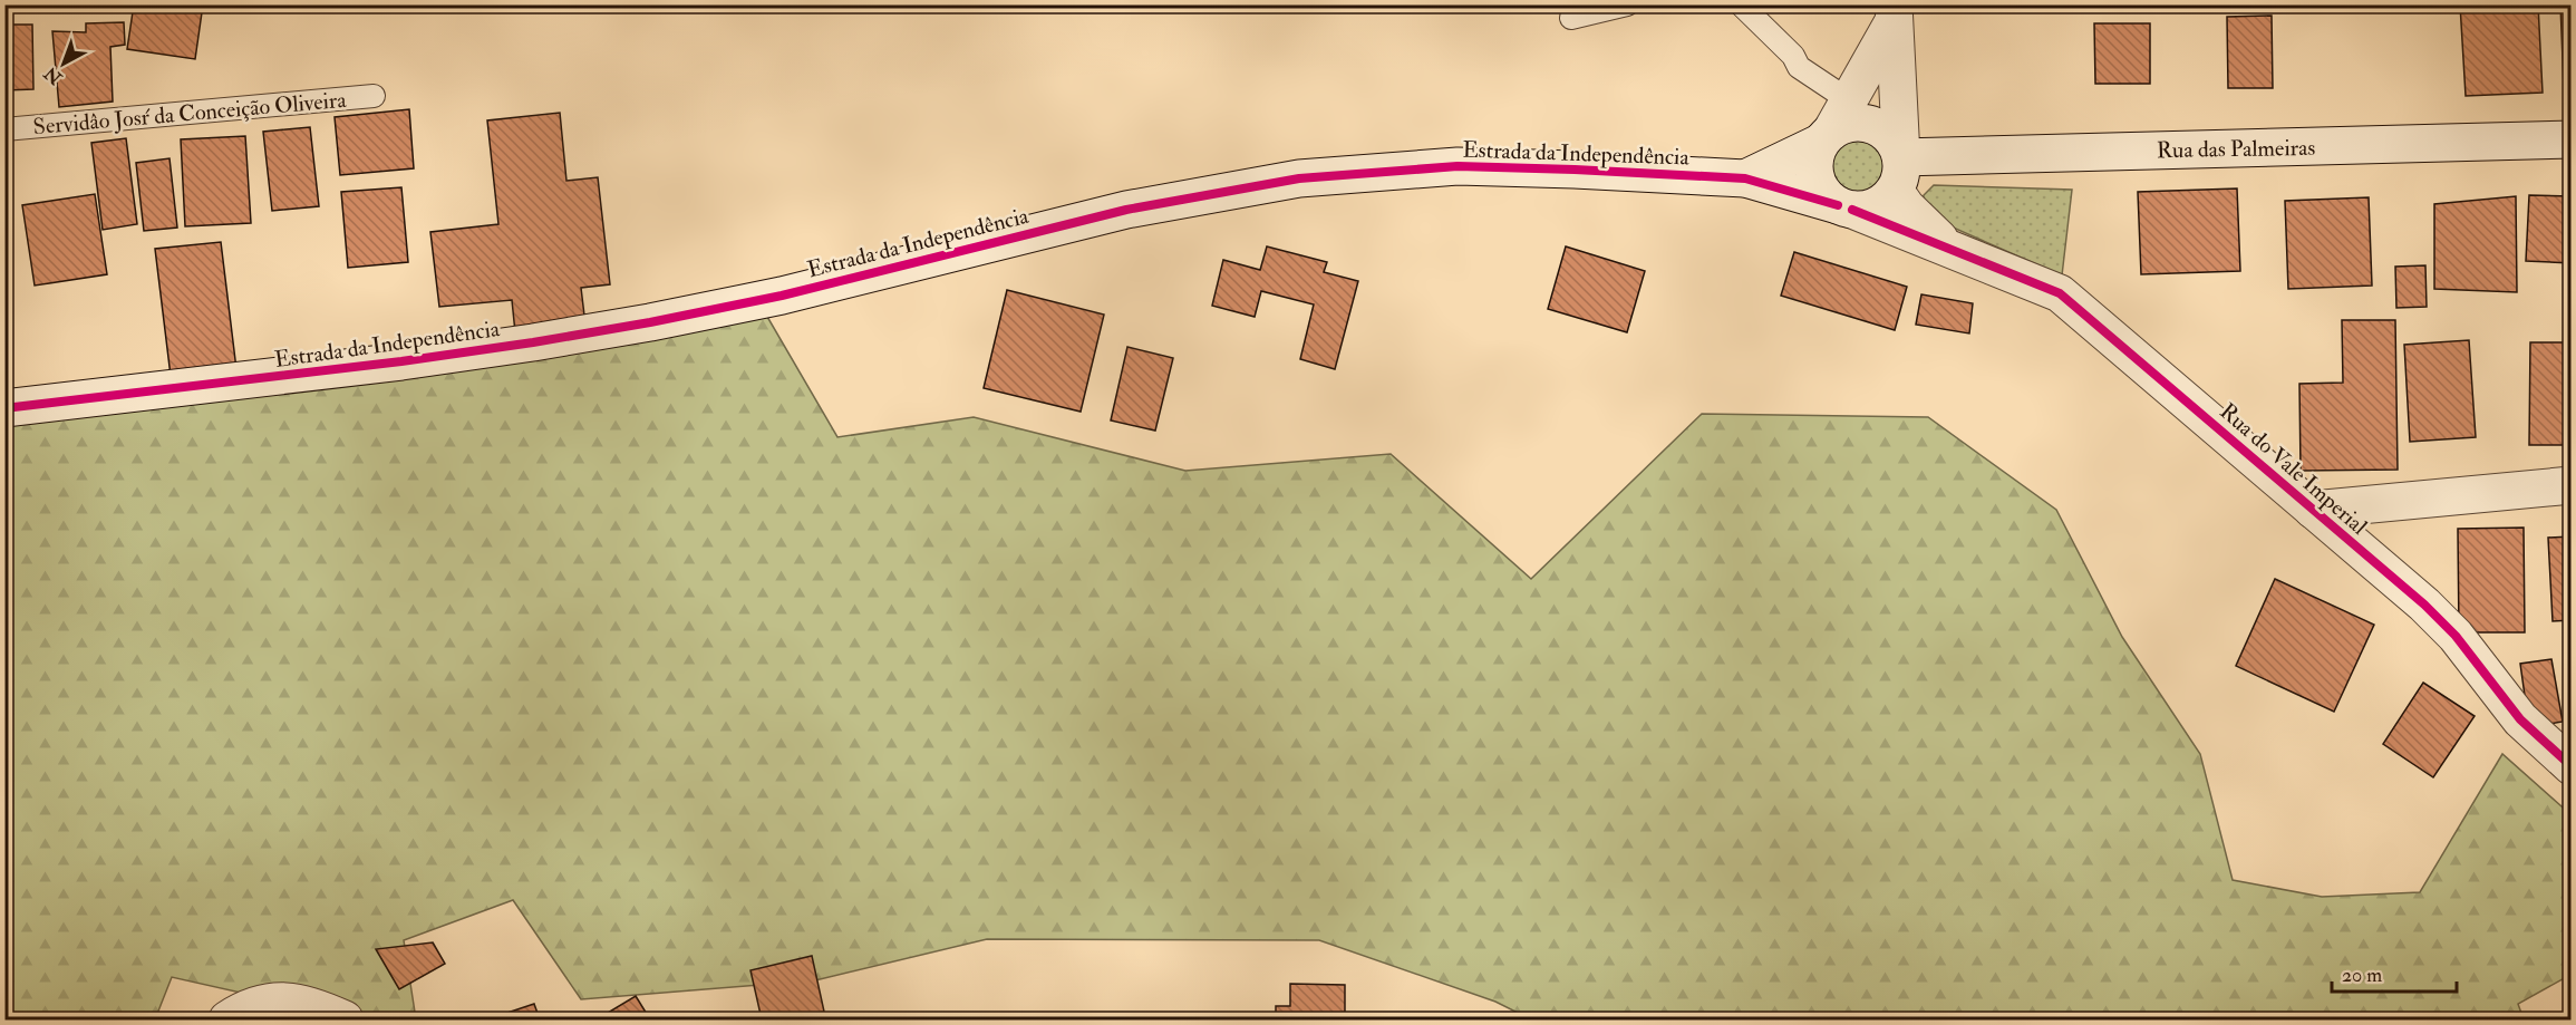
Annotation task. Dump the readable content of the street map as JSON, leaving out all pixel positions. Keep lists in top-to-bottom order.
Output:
{
  "streets": {
    "street": ["Rua das Palmeiras", "Estrada da Independência", "Rua do Vale Imperial"],
    "lane": ["Servidâo Josŕ da Conceição Oliveira"]
  },
  "crossings": [
    ["Rua das Palmeiras", "Estrada da Independência"],
    ["Rua das Palmeiras", "Rua do Vale Imperial"],
    ["Estrada da Independência", "Rua do Vale Imperial"]
  ],
  "scale_bar": "20 m",
  "north": "bottom left"
}
